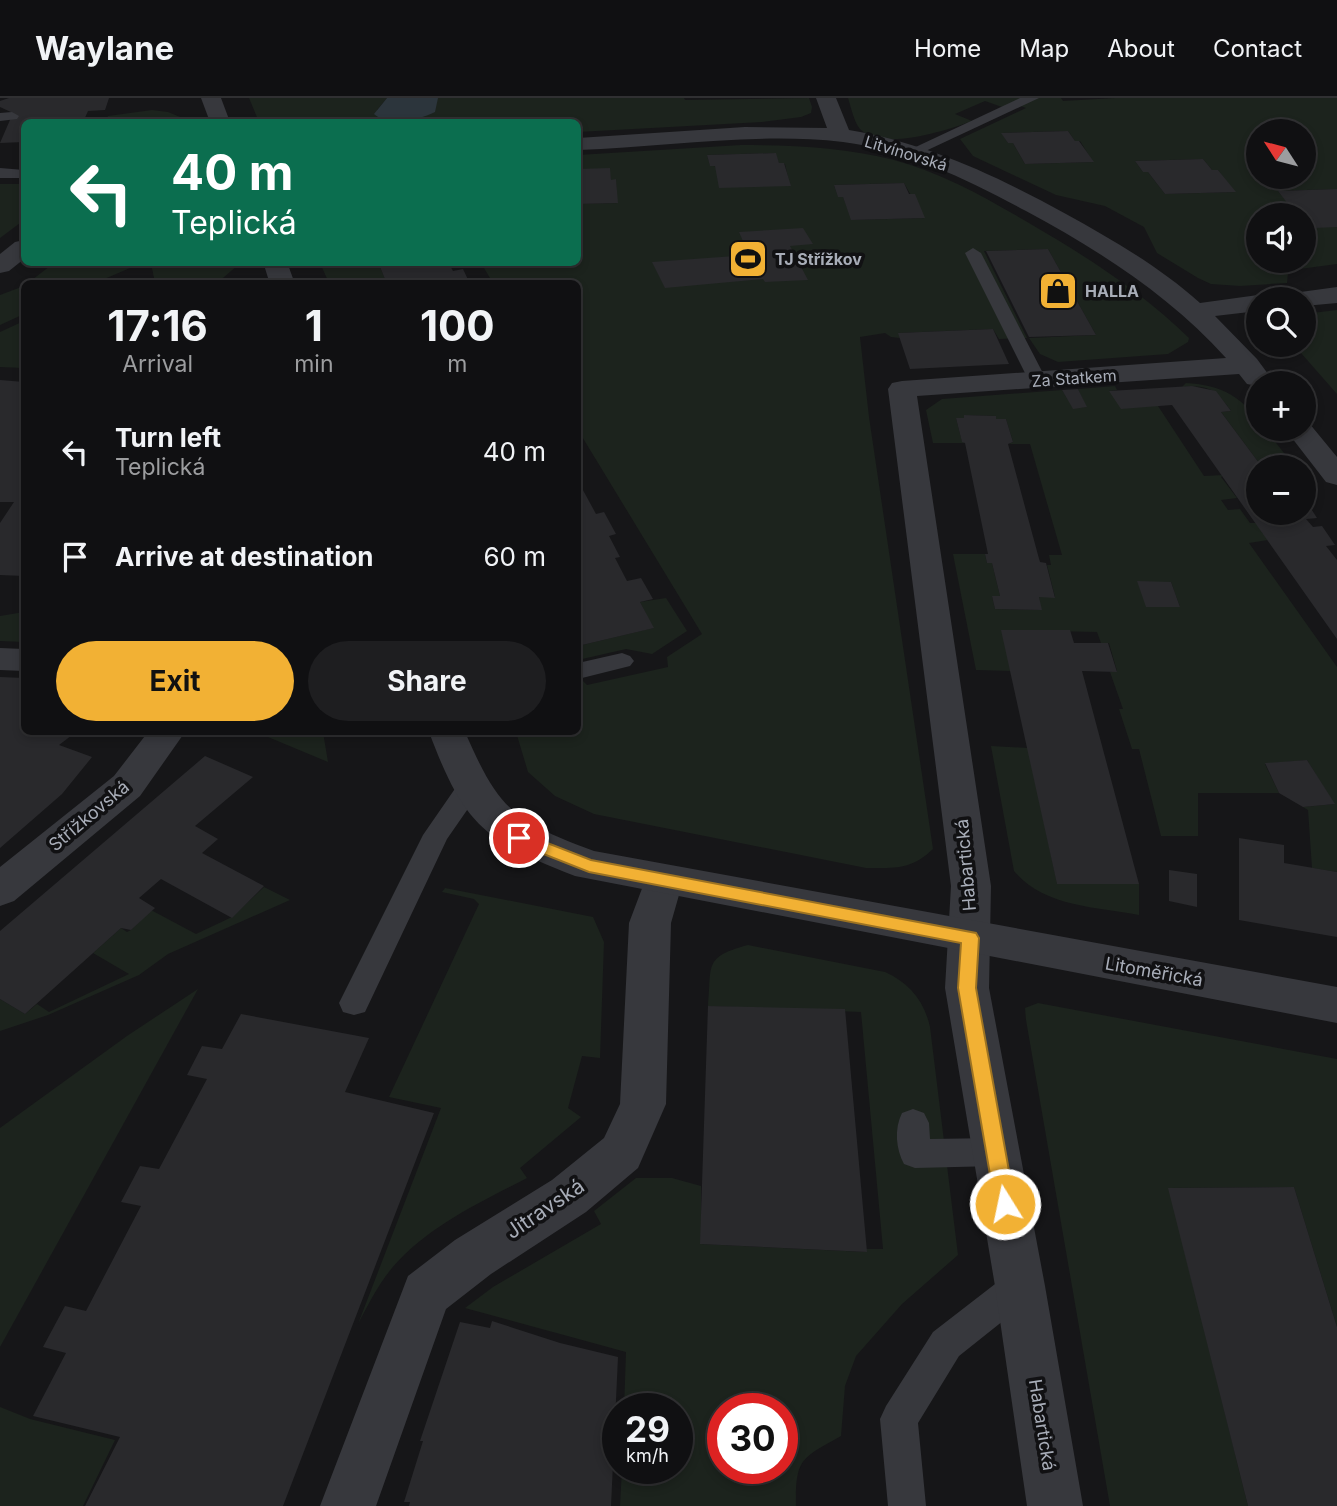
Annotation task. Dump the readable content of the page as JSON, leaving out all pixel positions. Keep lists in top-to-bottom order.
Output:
{
  "streets": {
    "street": [
      "Litvínovská",
      "Za Statkem",
      "Střížkovská",
      "Habartická",
      "Litoměřická",
      "Jitravská"
    ]
  },
  "crossings": [
    ["Za Statkem", "Habartická"],
    ["Habartická", "Litoměřická"],
    ["Litoměřická", "Jitravská"]
  ],
  "places": {
    "sports": ["TJ Střížkov"],
    "shop": ["HALLA"]
  },
  "north": "top left",
  "page": {
    "header": "Waylane",
    "nav": [
      "Home",
      "Map",
      "About",
      "Contact"
    ],
    "map_buttons": ["+", "−"],
    "turn": ["40 m", "Teplická"],
    "eta": [
      "17:16",
      "Arrival",
      "1",
      "min",
      "100",
      "m"
    ],
    "list": [
      {
        "name": "Turn left",
        "note": "Teplická",
        "value": "40 m"
      },
      {
        "name": "Arrive at destination",
        "value": "60 m"
      }
    ],
    "buttons": ["Exit", "Share"],
    "speed": "29 km/h",
    "limit": "30"
  }
}
